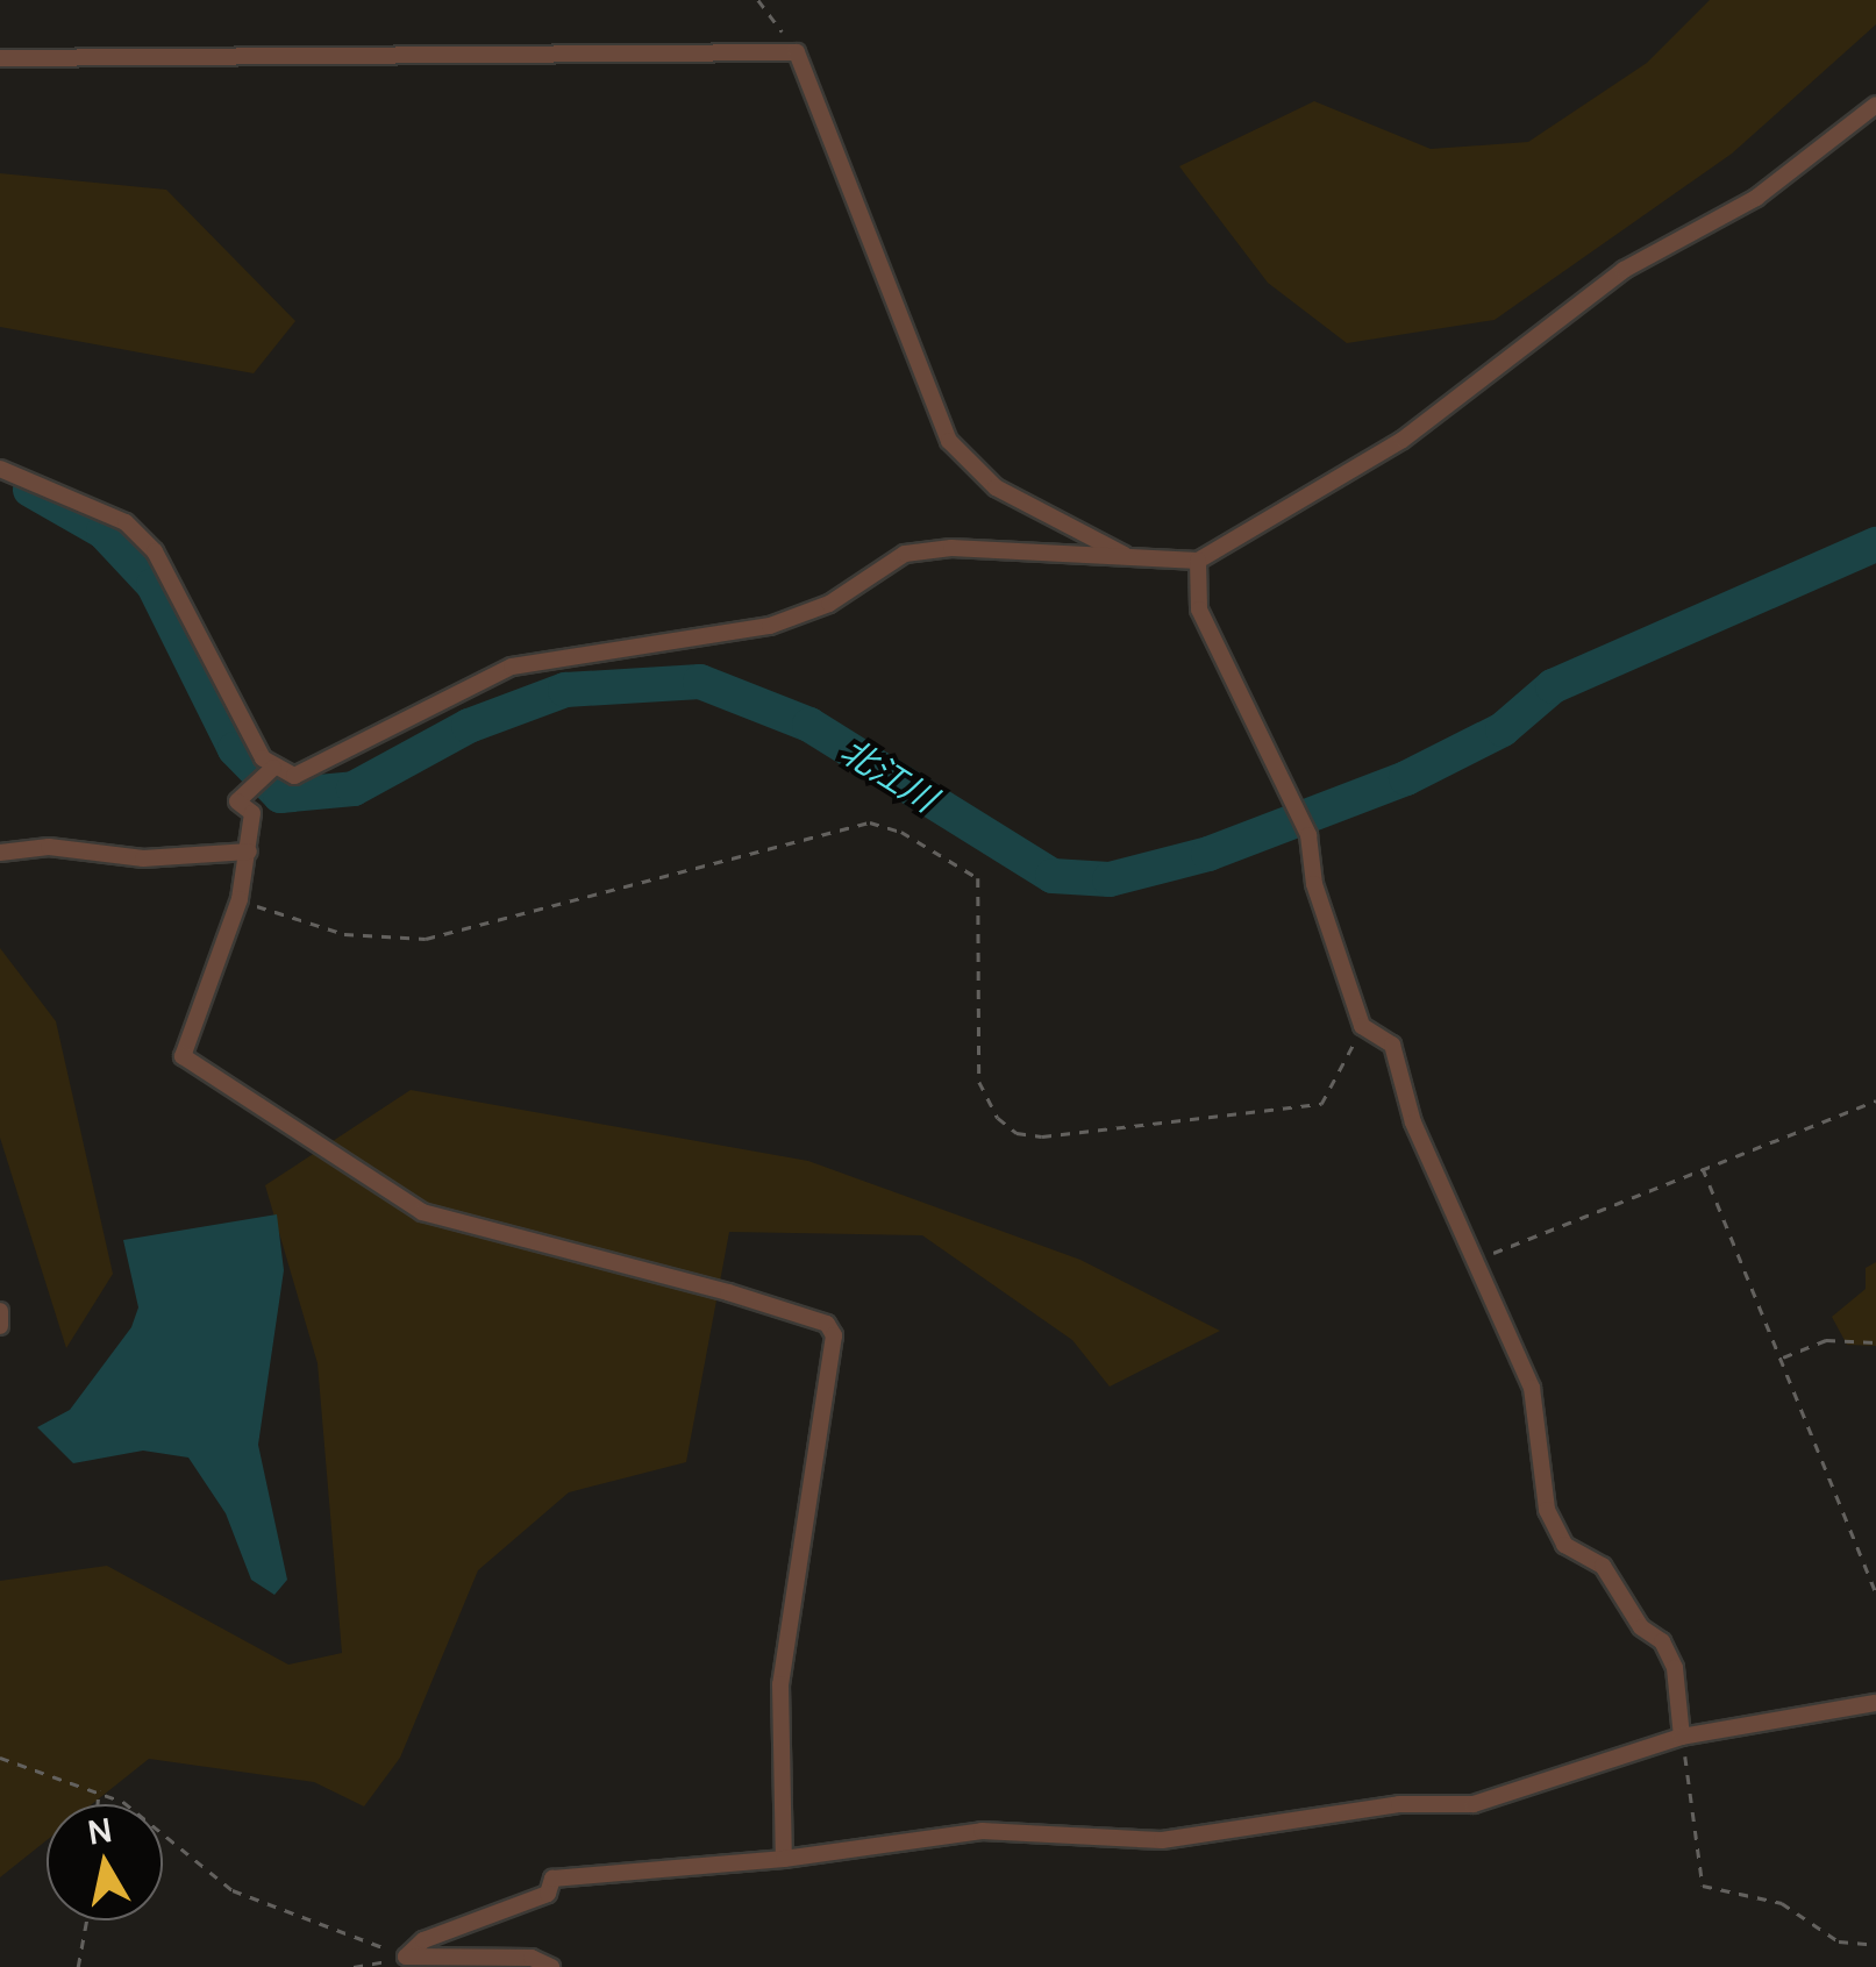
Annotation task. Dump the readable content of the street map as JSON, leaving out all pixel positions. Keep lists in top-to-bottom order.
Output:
{
  "water": ["北江川"],
  "north": "top"
}
